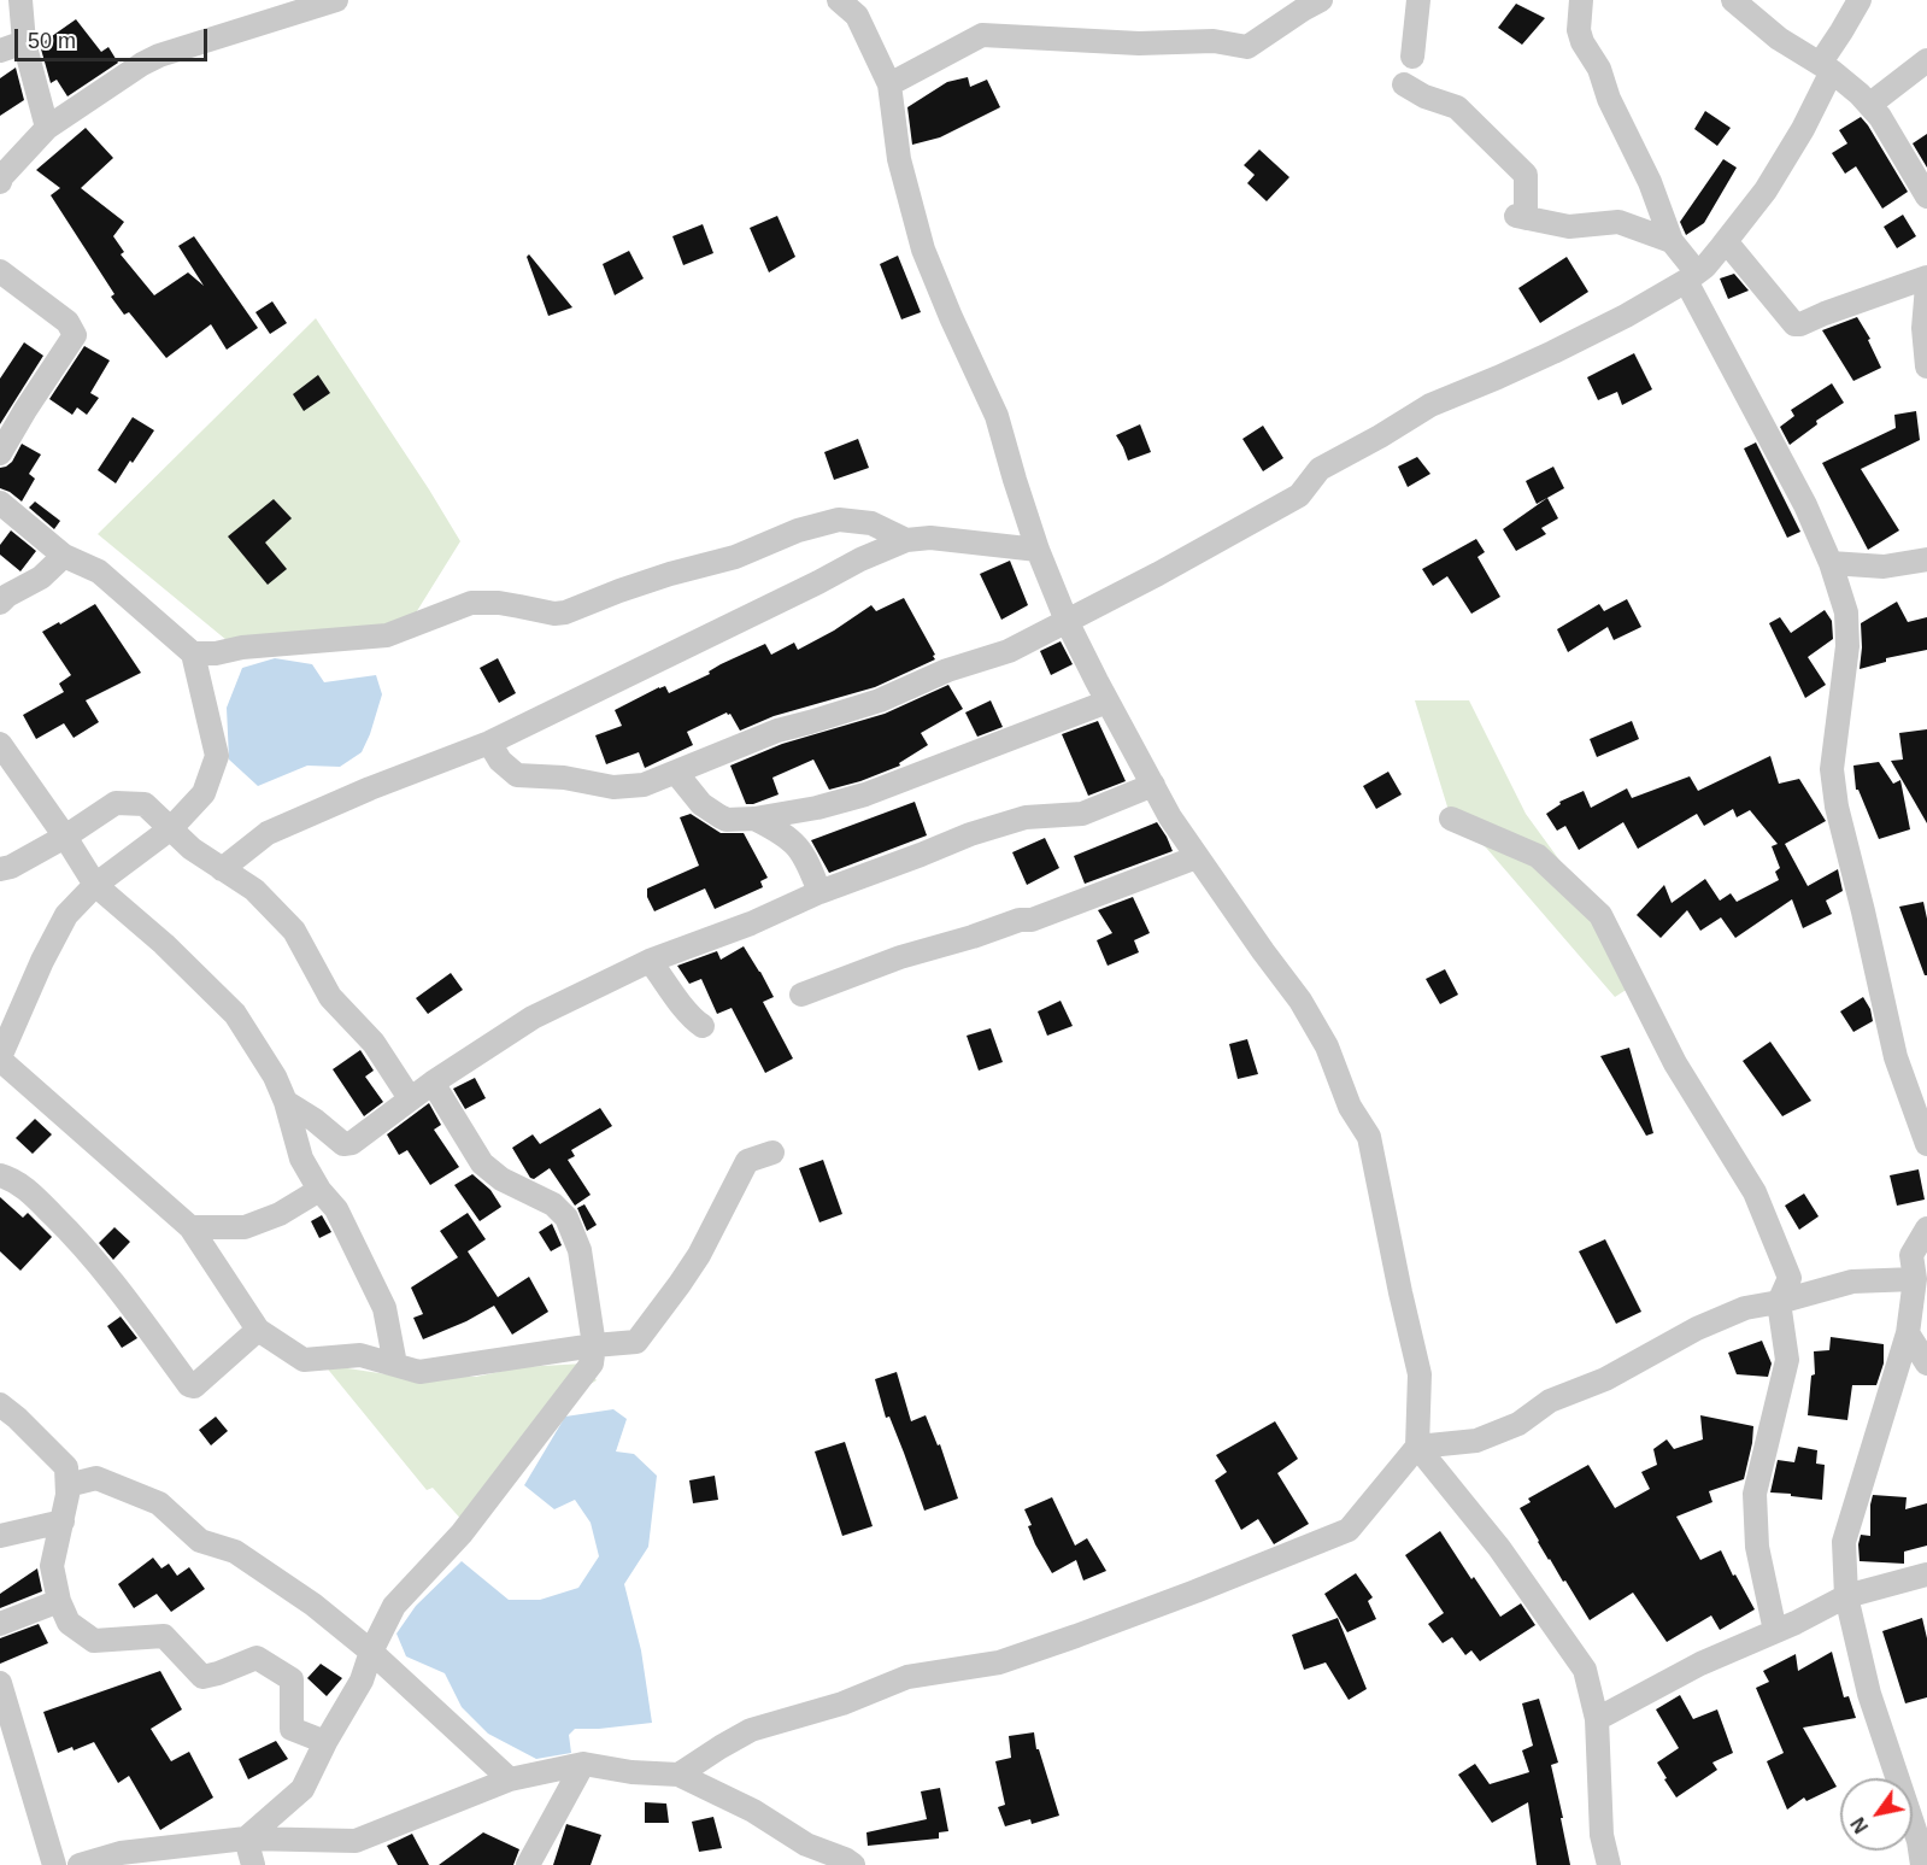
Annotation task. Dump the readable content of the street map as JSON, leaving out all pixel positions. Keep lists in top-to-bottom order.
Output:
{
  "scale_bar": "50 m",
  "north": "bottom left"
}
